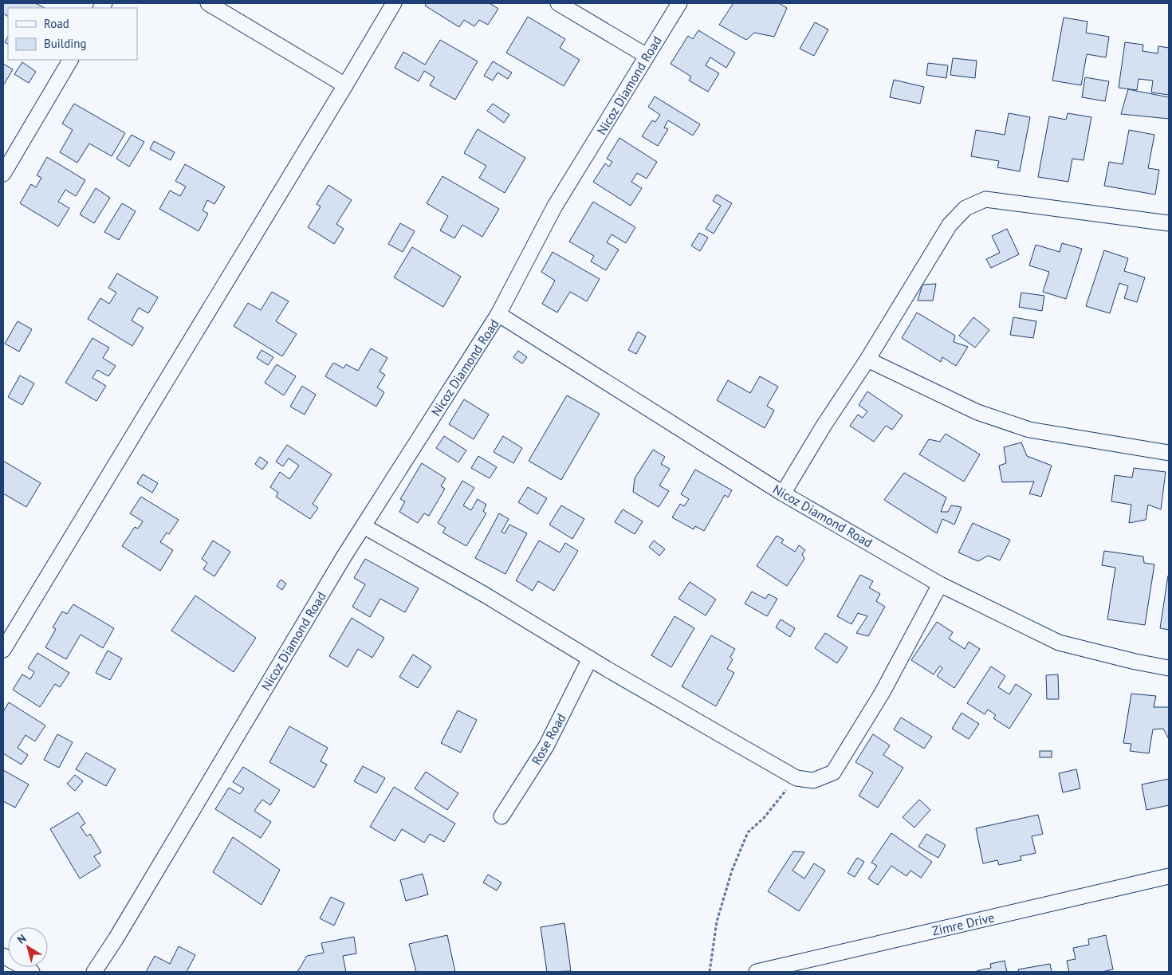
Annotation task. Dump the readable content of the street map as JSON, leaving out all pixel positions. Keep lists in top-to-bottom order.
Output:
{
  "streets": {
    "street": ["Nicoz Diamond Road", "Rose Road", "Zimre Drive"]
  },
  "legend": ["Road", "Building"],
  "north": "top left"
}
